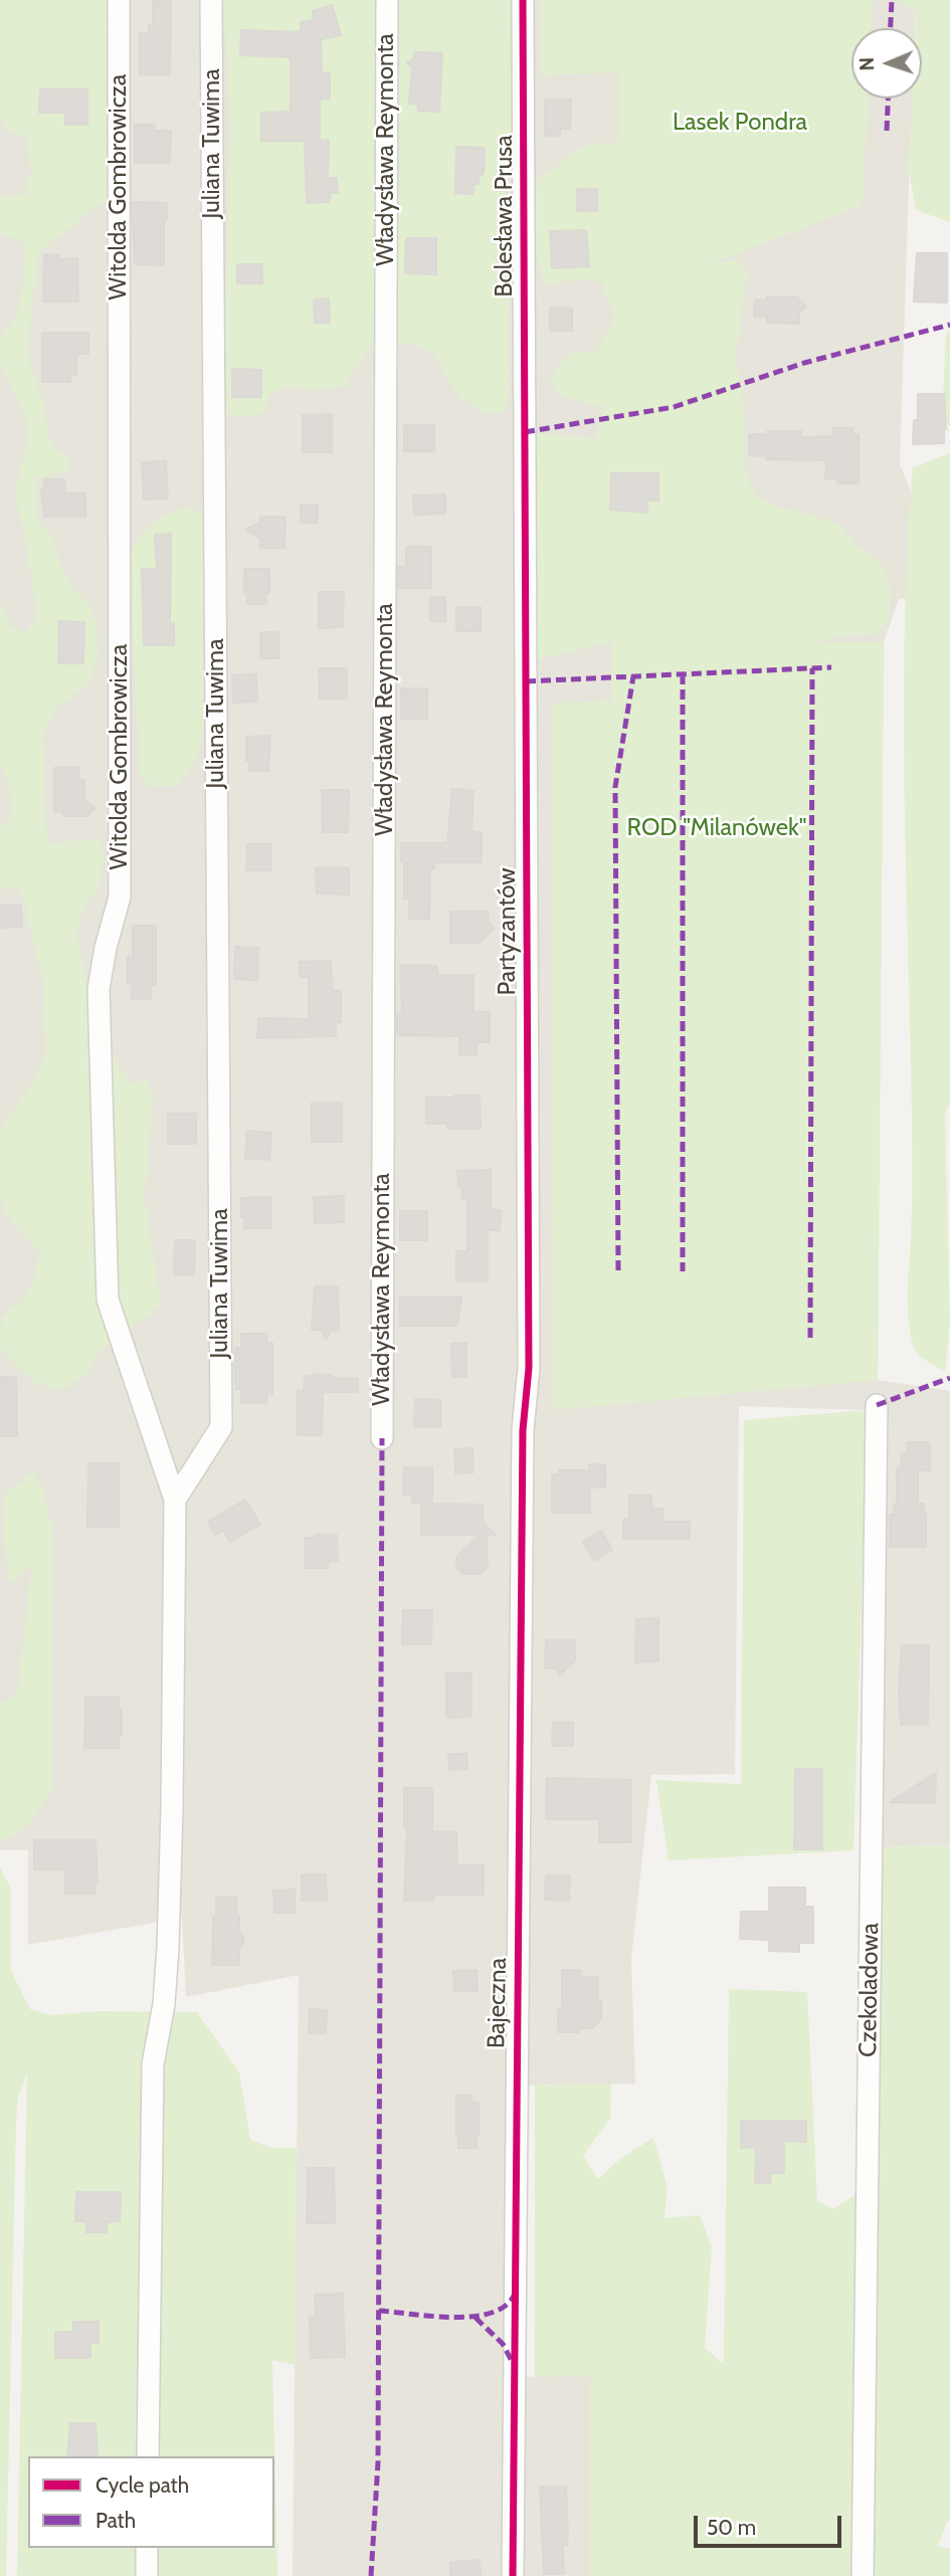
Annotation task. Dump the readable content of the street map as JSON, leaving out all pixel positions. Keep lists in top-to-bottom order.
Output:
{
  "streets": {
    "street": [
      "Juliana Tuwima",
      "Władysława Reymonta",
      "Witolda Gombrowicza",
      "Bolesława Prusa",
      "Partyzantów",
      "Czekoladowa",
      "Bajeczna"
    ]
  },
  "crossings": [
    ["Juliana Tuwima", "Witolda Gombrowicza"],
    ["Bolesława Prusa", "Partyzantów"],
    ["Partyzantów", "Bajeczna"]
  ],
  "parks": ["Lasek Pondra", "ROD \"Milanówek\""],
  "legend": ["Cycle path", "Path"],
  "scale_bar": "50 m",
  "north": "left"
}
